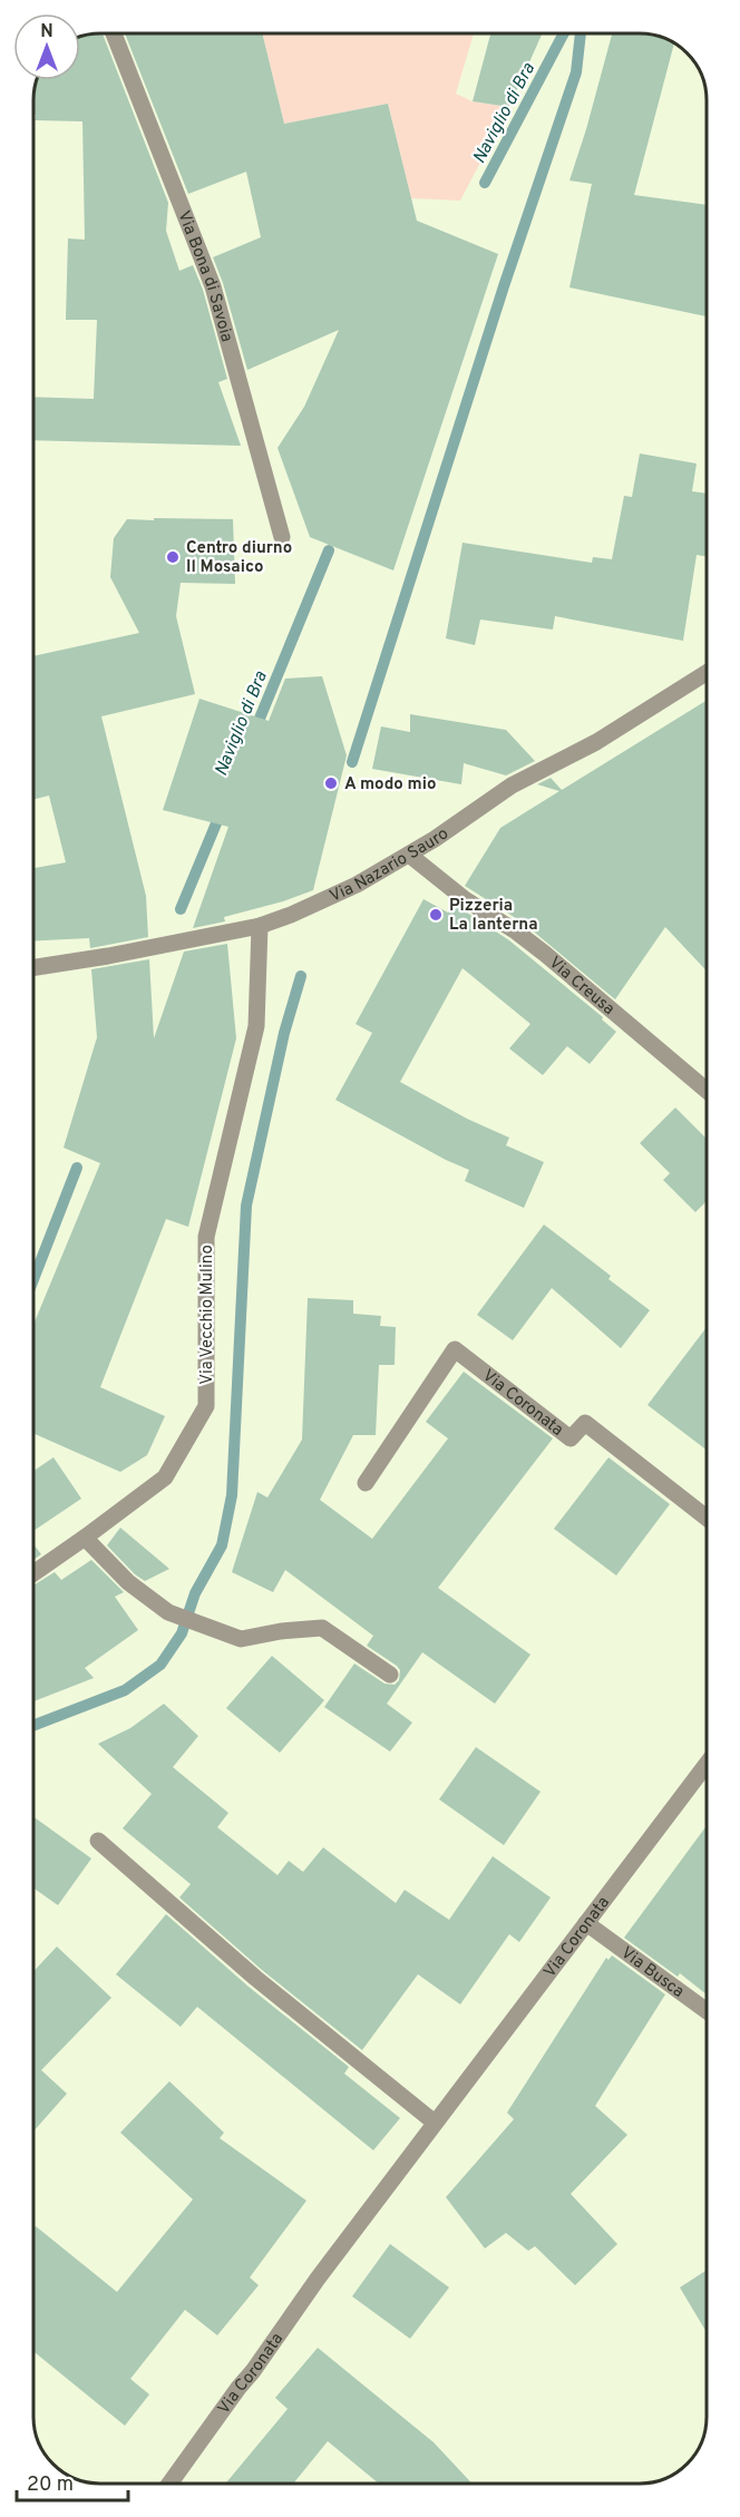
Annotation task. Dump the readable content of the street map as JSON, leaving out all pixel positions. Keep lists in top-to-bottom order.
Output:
{
  "streets": {
    "street": [
      "Via Bona di Savoia",
      "Via Nazario Sauro",
      "Via Creusa",
      "Via Vecchio Mulino",
      "Via Coronata",
      "Via Busca"
    ]
  },
  "crossings": [
    ["Via Nazario Sauro", "Via Creusa"],
    ["Via Nazario Sauro", "Via Vecchio Mulino"],
    ["Via Coronata", "Via Busca"]
  ],
  "water": ["Naviglio di Bra"],
  "places": ["Centro diurno Il Mosaico", "A modo mio", "Pizzeria La lanterna"],
  "scale_bar": "20 m",
  "north": "top"
}
